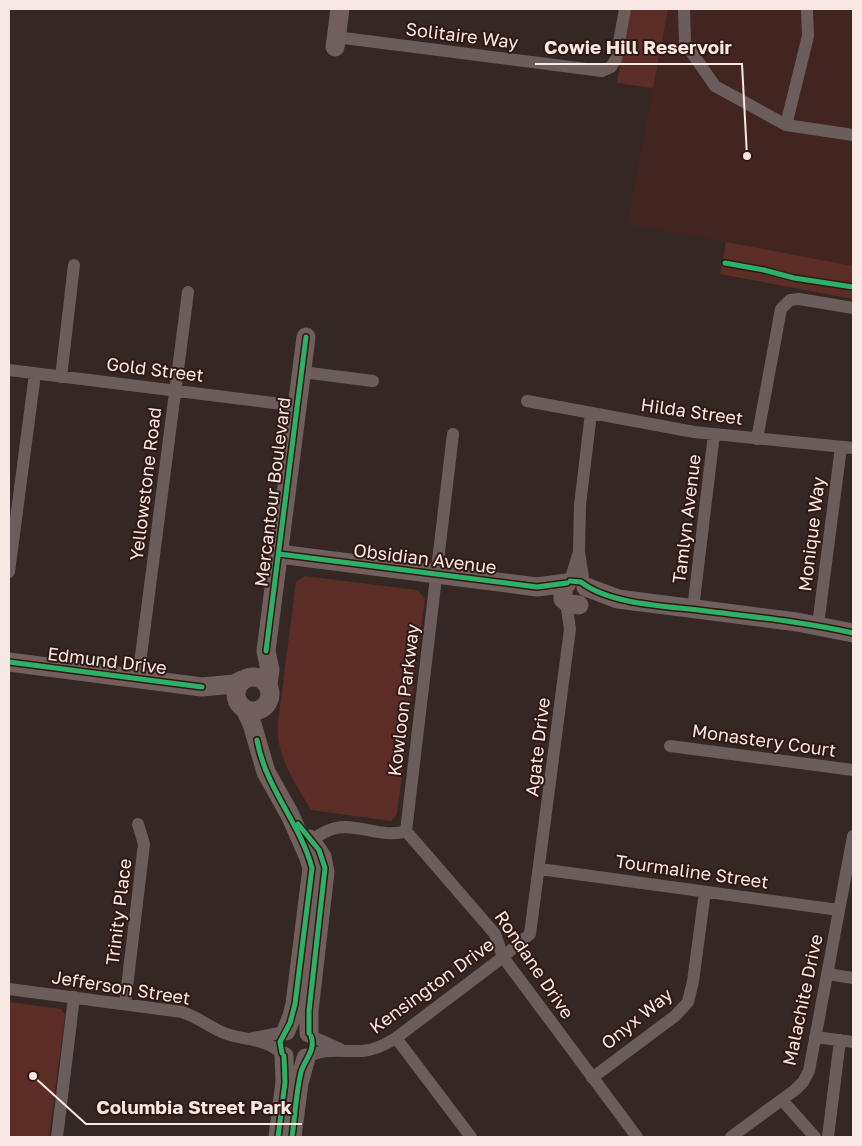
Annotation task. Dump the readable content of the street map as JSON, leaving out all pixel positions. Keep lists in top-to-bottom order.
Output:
{
  "streets": {
    "street": [
      "Solitaire Way",
      "Gold Street",
      "Hilda Street",
      "Yellowstone Road",
      "Mercantour Boulevard",
      "Tamlyn Avenue",
      "Monique Way",
      "Obsidian Avenue",
      "Edmund Drive",
      "Kowloon Parkway",
      "Monastery Court",
      "Agate Drive",
      "Tourmaline Street",
      "Trinity Place",
      "Rondane Drive",
      "Kensington Drive",
      "Jefferson Street",
      "Malachite Drive",
      "Onyx Way"
    ]
  },
  "crossings": [
    ["Gold Street", "Yellowstone Road"],
    ["Gold Street", "Mercantour Boulevard"],
    ["Hilda Street", "Tamlyn Avenue"],
    ["Hilda Street", "Monique Way"],
    ["Hilda Street", "Agate Drive"],
    ["Yellowstone Road", "Edmund Drive"],
    ["Mercantour Boulevard", "Obsidian Avenue"],
    ["Obsidian Avenue", "Kowloon Parkway"],
    ["Obsidian Avenue", "Agate Drive"],
    ["Kowloon Parkway", "Rondane Drive"],
    ["Agate Drive", "Tourmaline Street"],
    ["Agate Drive", "Kensington Drive"],
    ["Tourmaline Street", "Kensington Drive"],
    ["Tourmaline Street", "Malachite Drive"],
    ["Tourmaline Street", "Onyx Way"],
    ["Trinity Place", "Jefferson Street"],
    ["Rondane Drive", "Kensington Drive"],
    ["Rondane Drive", "Onyx Way"],
    ["Kensington Drive", "Jefferson Street"]
  ],
  "places": ["Cowie Hill Reservoir", "Columbia Street Park"]
}
